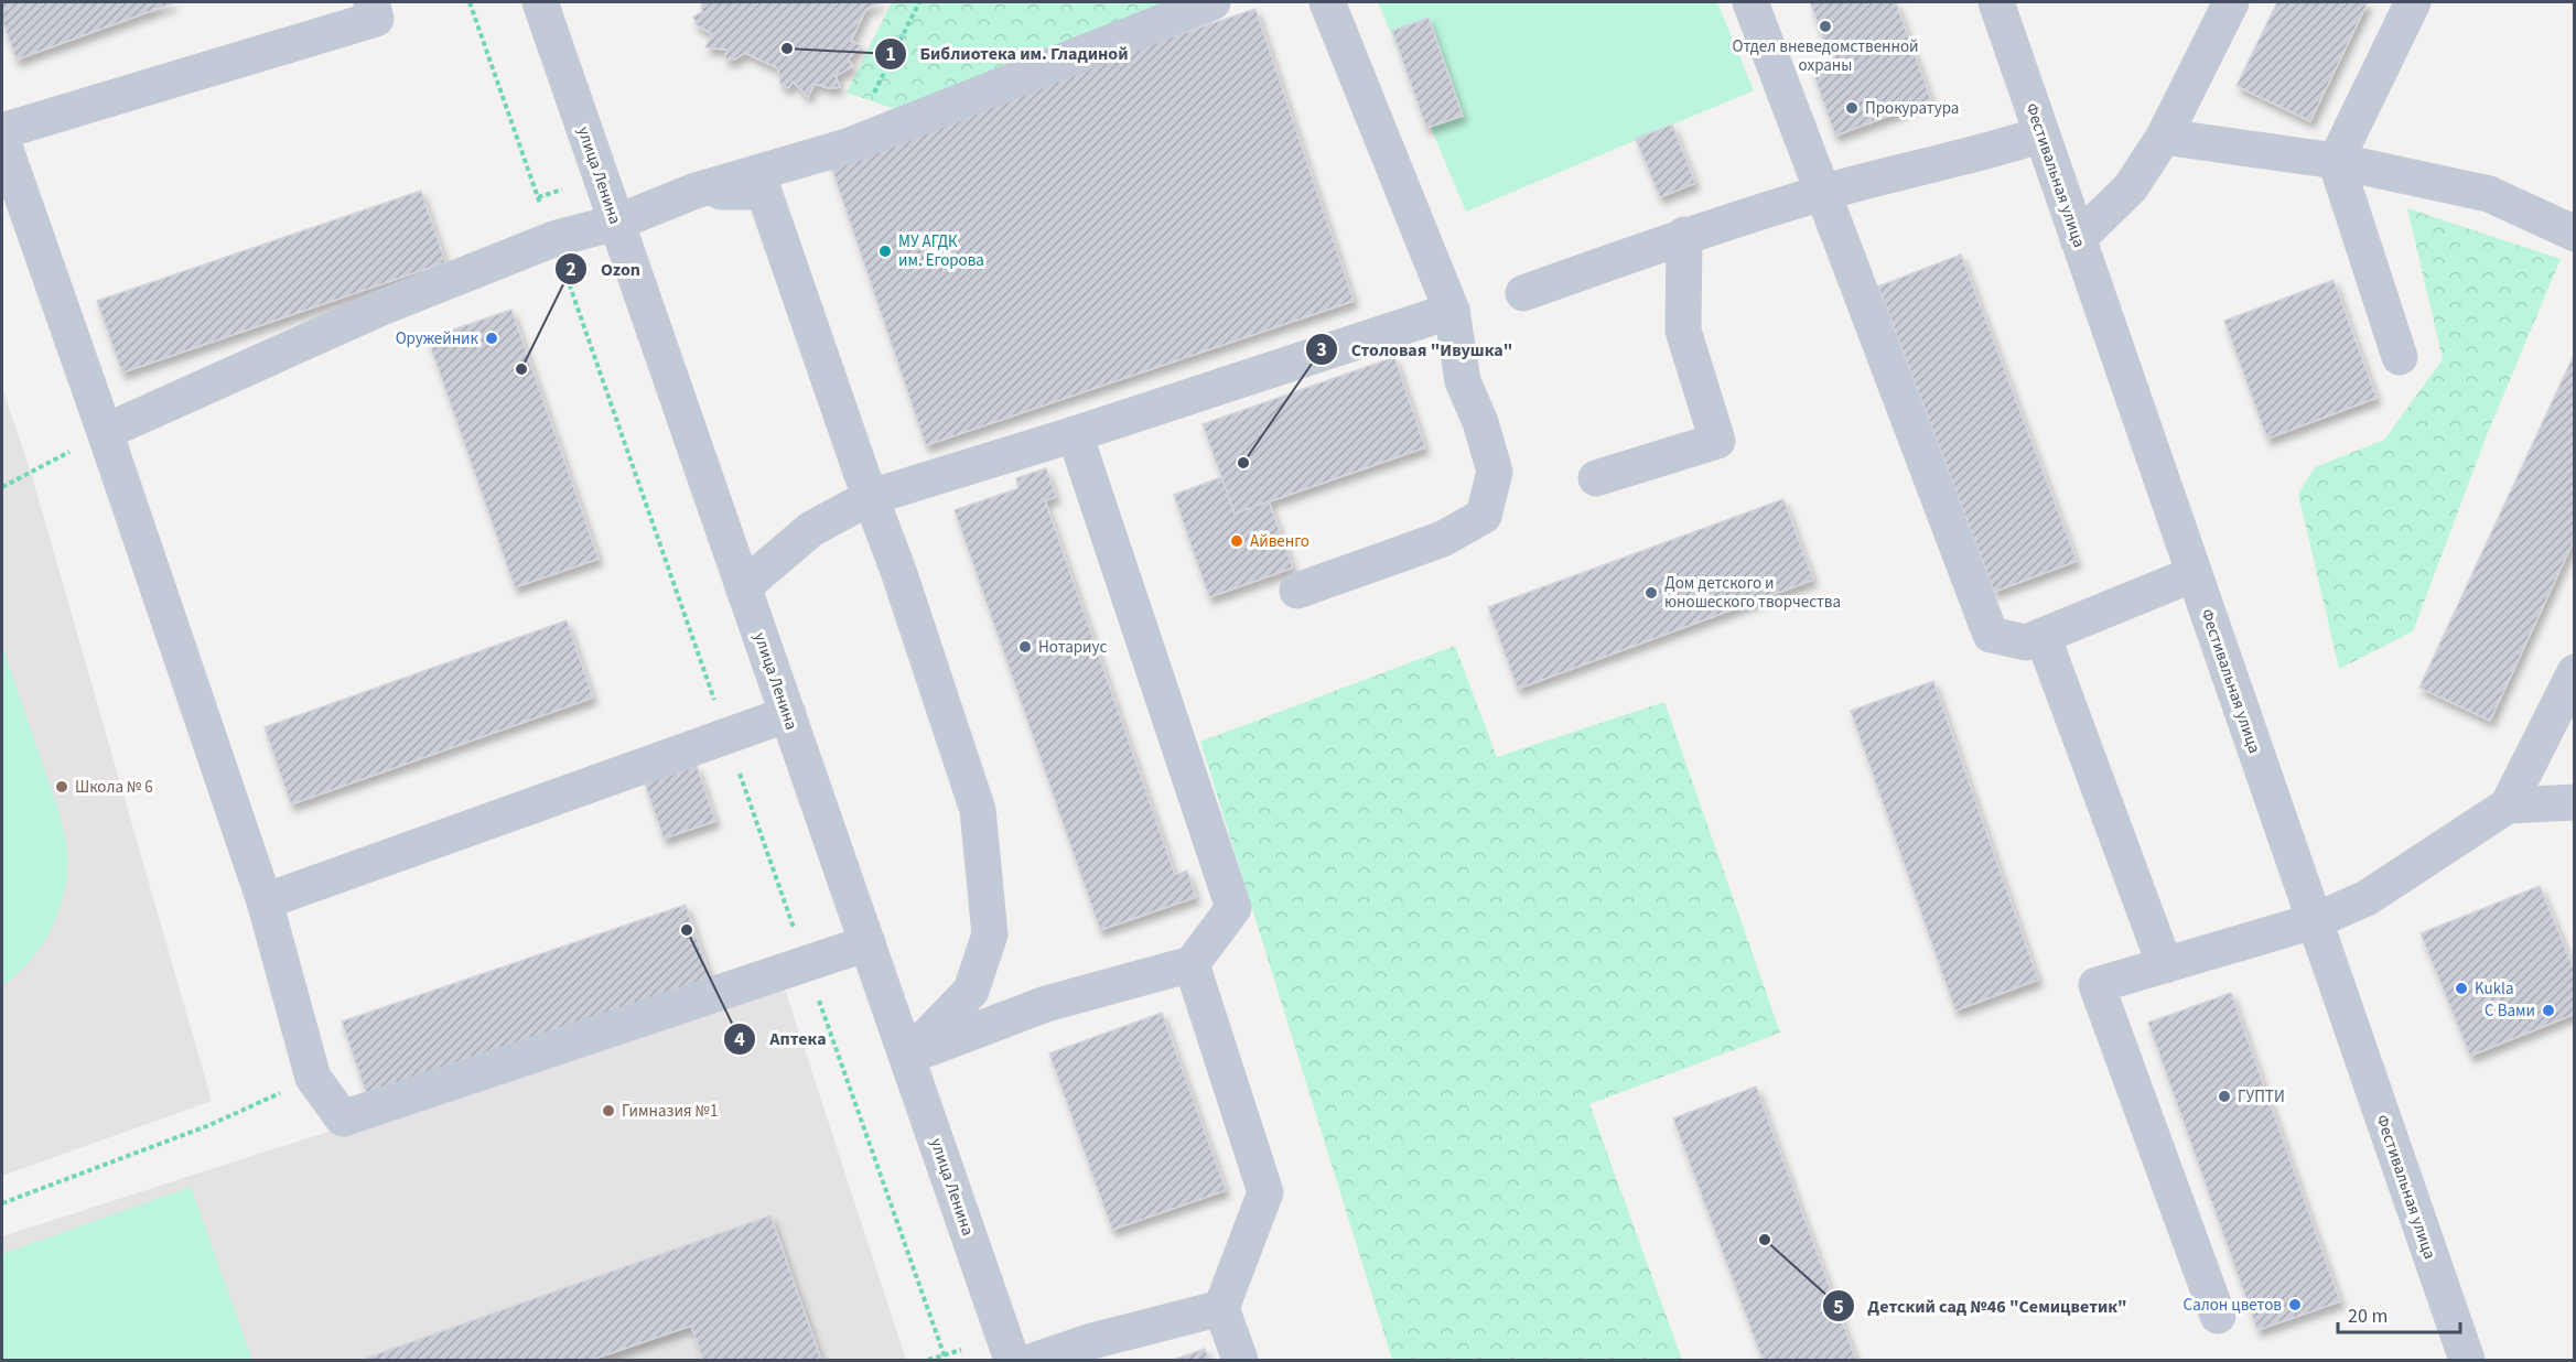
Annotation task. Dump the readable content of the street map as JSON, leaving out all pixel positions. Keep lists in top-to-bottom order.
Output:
{
  "streets": {
    "street": ["улица Ленина", "Фестивальная улица"]
  },
  "places": [
    "Отдел вневедомственной охраны",
    "Библиотека им. Гладиной",
    "Прокуратура",
    "МУ АГДК им. Егорова",
    "Оружейник",
    "Ozon",
    "Столовая \"Ивушка\"",
    "Айвенго",
    "Дом детского и юношеского творчества",
    "Нотариус",
    "Школа № 6",
    "Аптека",
    "Kukla",
    "С Вами",
    "ГУПТИ",
    "Гимназия №1",
    "Детский сад №46 \"Семицветик\"",
    "Салон цветов"
  ],
  "scale_bar": "20 m"
}
